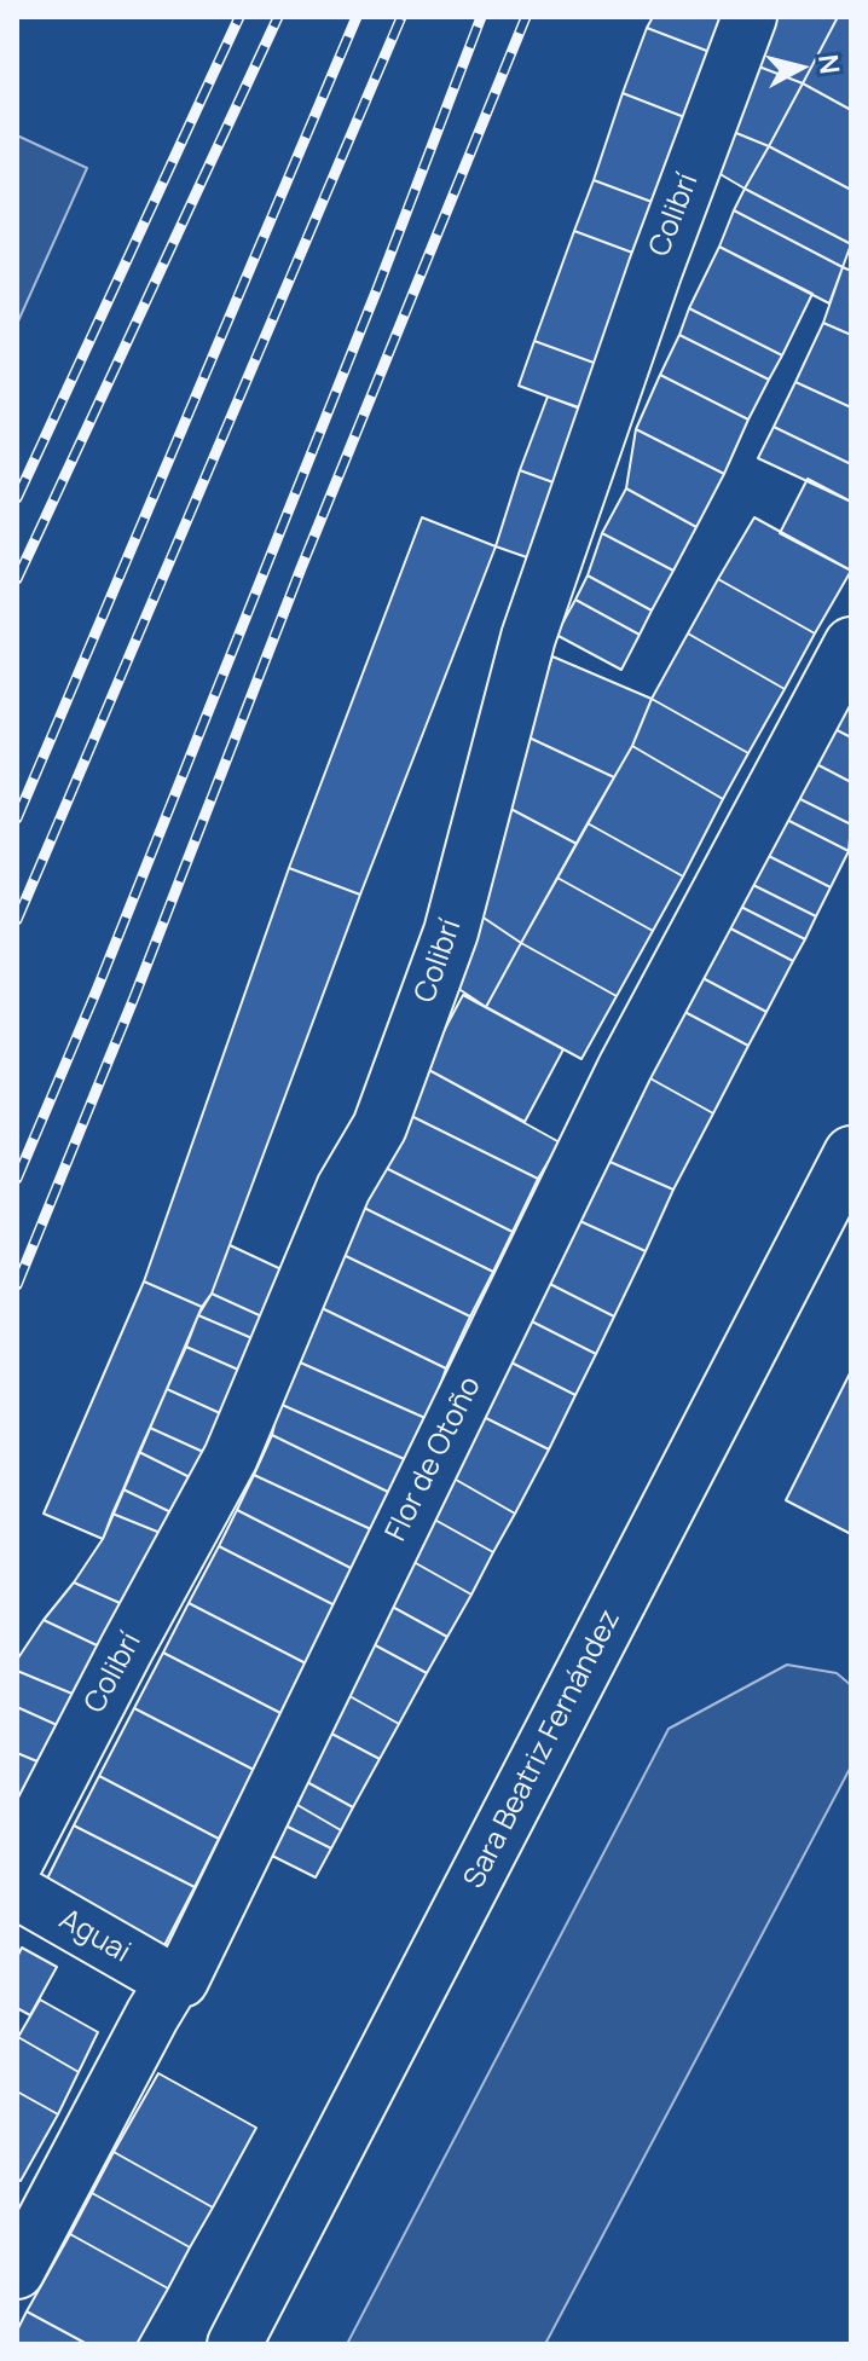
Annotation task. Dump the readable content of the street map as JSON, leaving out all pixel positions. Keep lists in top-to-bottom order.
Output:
{
  "streets": {
    "street": [
      "Colibrí",
      "Flor de Otoño",
      "Sara Beatriz Fernández",
      "Aguai"
    ]
  },
  "crossings": [
    ["Flor de Otoño", "Aguai"]
  ],
  "north": "right"
}
